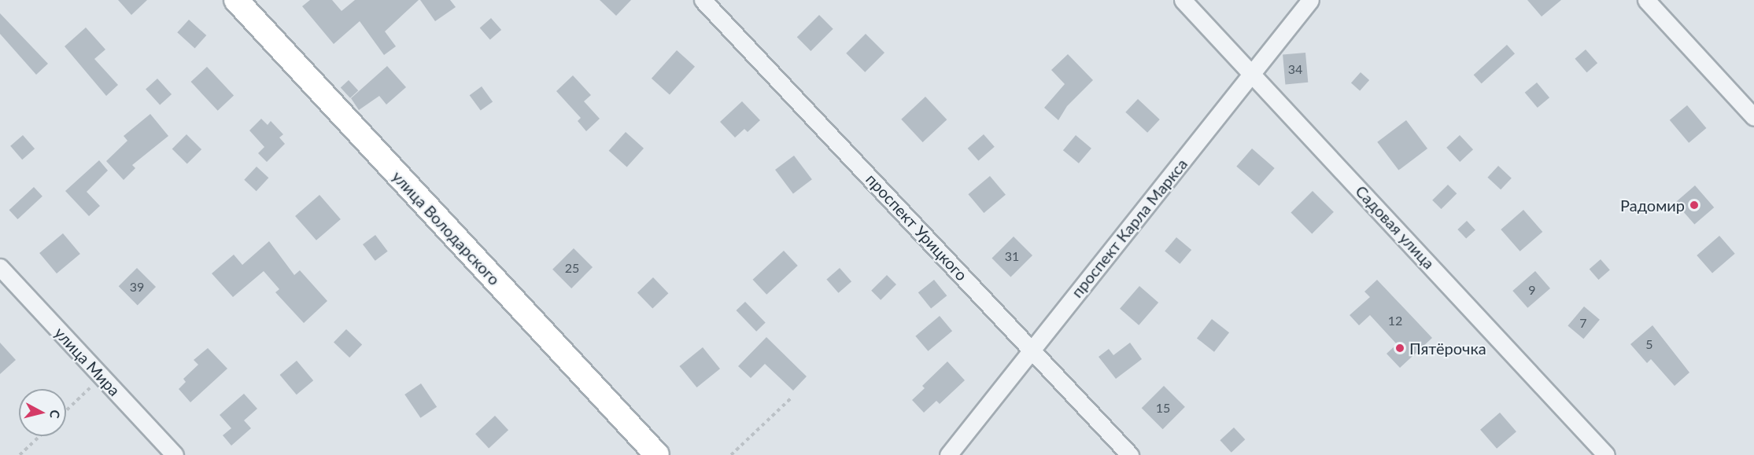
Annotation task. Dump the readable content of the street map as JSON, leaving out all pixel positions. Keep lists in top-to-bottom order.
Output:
{
  "streets": {
    "street": [
      "проспект Урицкого",
      "Садовая улица",
      "улица Володарского",
      "проспект Карла Маркса",
      "улица Мира"
    ]
  },
  "crossings": [
    ["проспект Урицкого", "проспект Карла Маркса"],
    ["Садовая улица", "проспект Карла Маркса"]
  ],
  "places": ["Радомир", "Пятёрочка"],
  "house_numbers": [
    "34",
    "31",
    "25",
    "39",
    "9",
    "12",
    "7",
    "5",
    "15"
  ],
  "north": "right"
}
